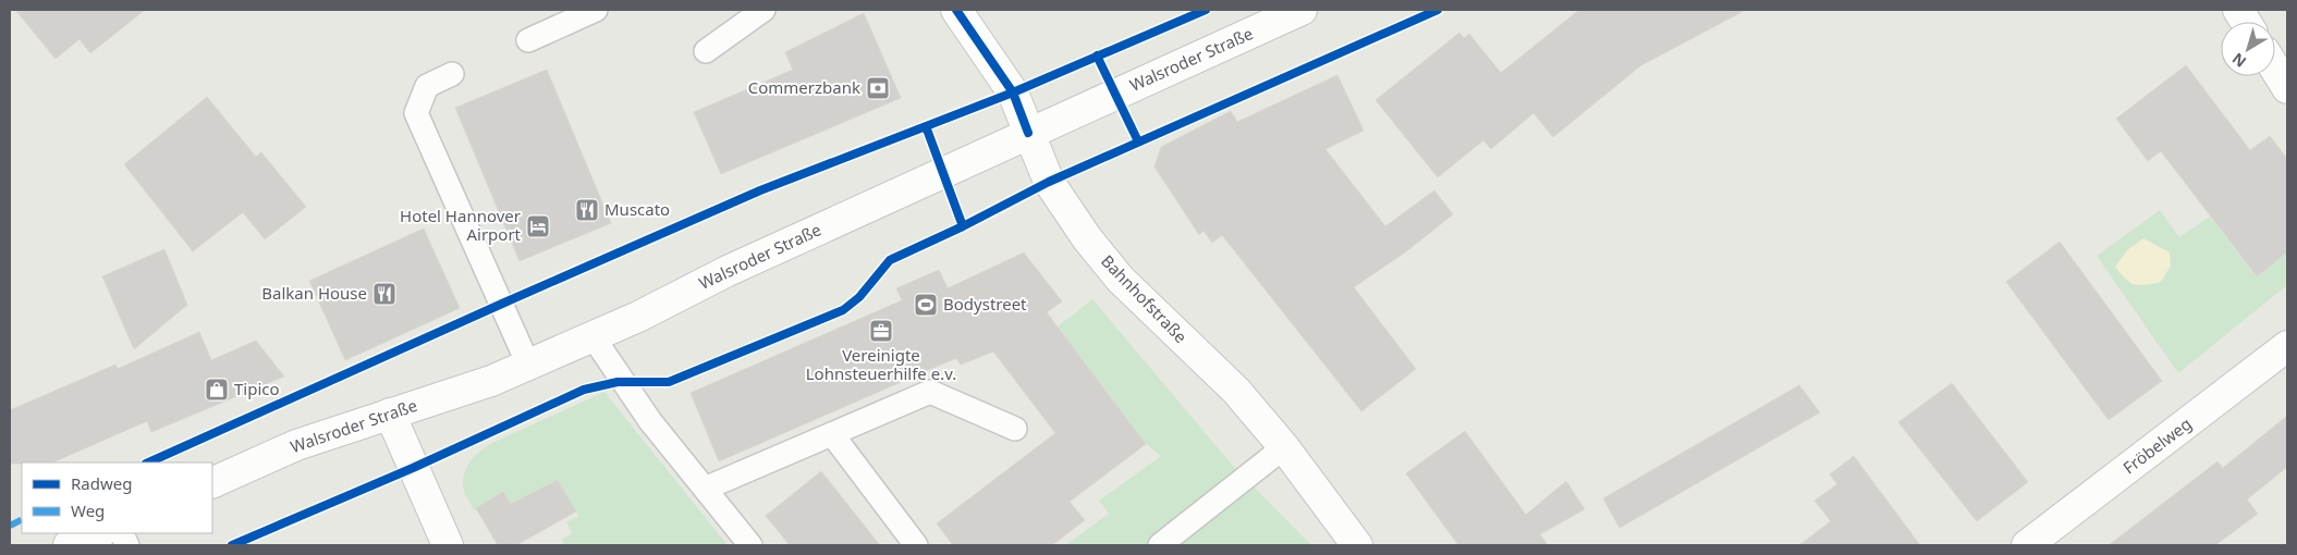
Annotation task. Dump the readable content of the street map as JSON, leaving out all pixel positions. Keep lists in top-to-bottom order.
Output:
{
  "streets": {
    "street": ["Walsroder Straße", "Bahnhofstraße", "Fröbelweg"]
  },
  "crossings": [
    ["Walsroder Straße", "Bahnhofstraße"]
  ],
  "places": {
    "bank": ["Commerzbank"],
    "restaurant": ["Muscato", "Balkan House"],
    "hotel": ["Hotel Hannover Airport"],
    "sports": ["Bodystreet"],
    "office": ["Vereinigte Lohnsteuerhilfe e.v."],
    "shop": ["Tipico"]
  },
  "legend": ["Radweg", "Weg"],
  "north": "bottom left"
}
